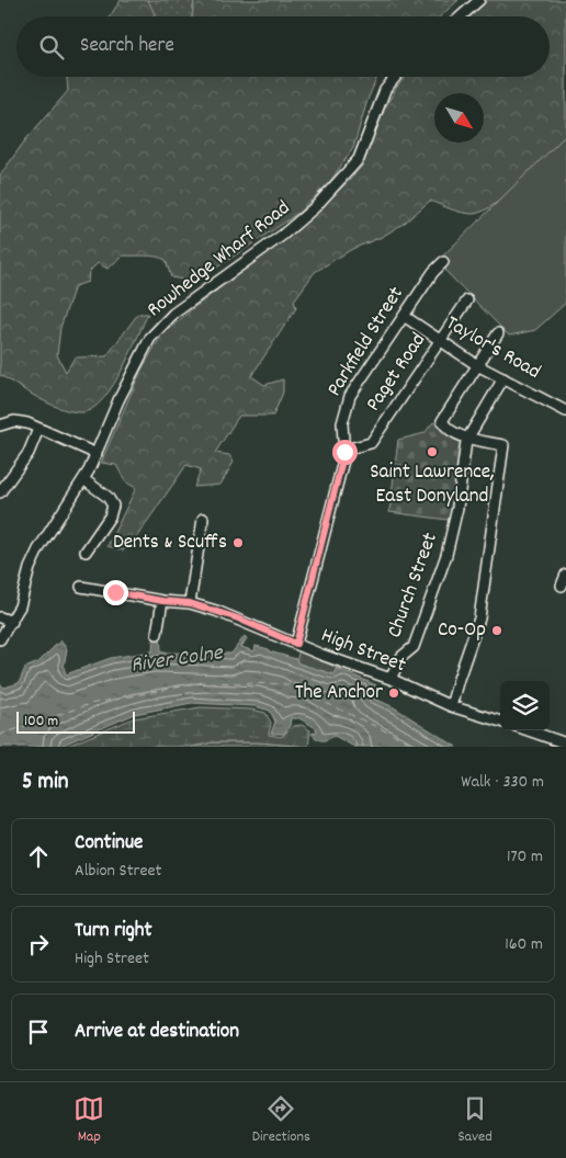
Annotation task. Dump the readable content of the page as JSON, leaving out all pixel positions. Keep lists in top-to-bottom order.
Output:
{
  "streets": {
    "street": [
      "Rowhedge Wharf Road",
      "Parkfield Street",
      "Taylor's Road",
      "Paget Road",
      "Church Street",
      "High Street"
    ]
  },
  "crossings": [
    ["Parkfield Street", "Taylor's Road"],
    ["Parkfield Street", "Paget Road"],
    ["Parkfield Street", "High Street"],
    ["Taylor's Road", "Paget Road"],
    ["Taylor's Road", "Church Street"],
    ["Church Street", "High Street"]
  ],
  "water": ["River Colne"],
  "places": [
    "Saint Lawrence, East Donyland",
    "Dents & Scuffs",
    "Co-Op",
    "The Anchor"
  ],
  "scale_bar": "100 m",
  "north": "bottom right",
  "page": {
    "search": "Search here",
    "scale": "100 m",
    "heading": ["5 min", "Walk · 330 m"],
    "list": [
      ["Continue", "Albion Street", "170 m"],
      ["Turn right", "High Street", "160 m"],
      "Arrive at destination"
    ],
    "nav": ["Map", "Directions", "Saved"]
  }
}
